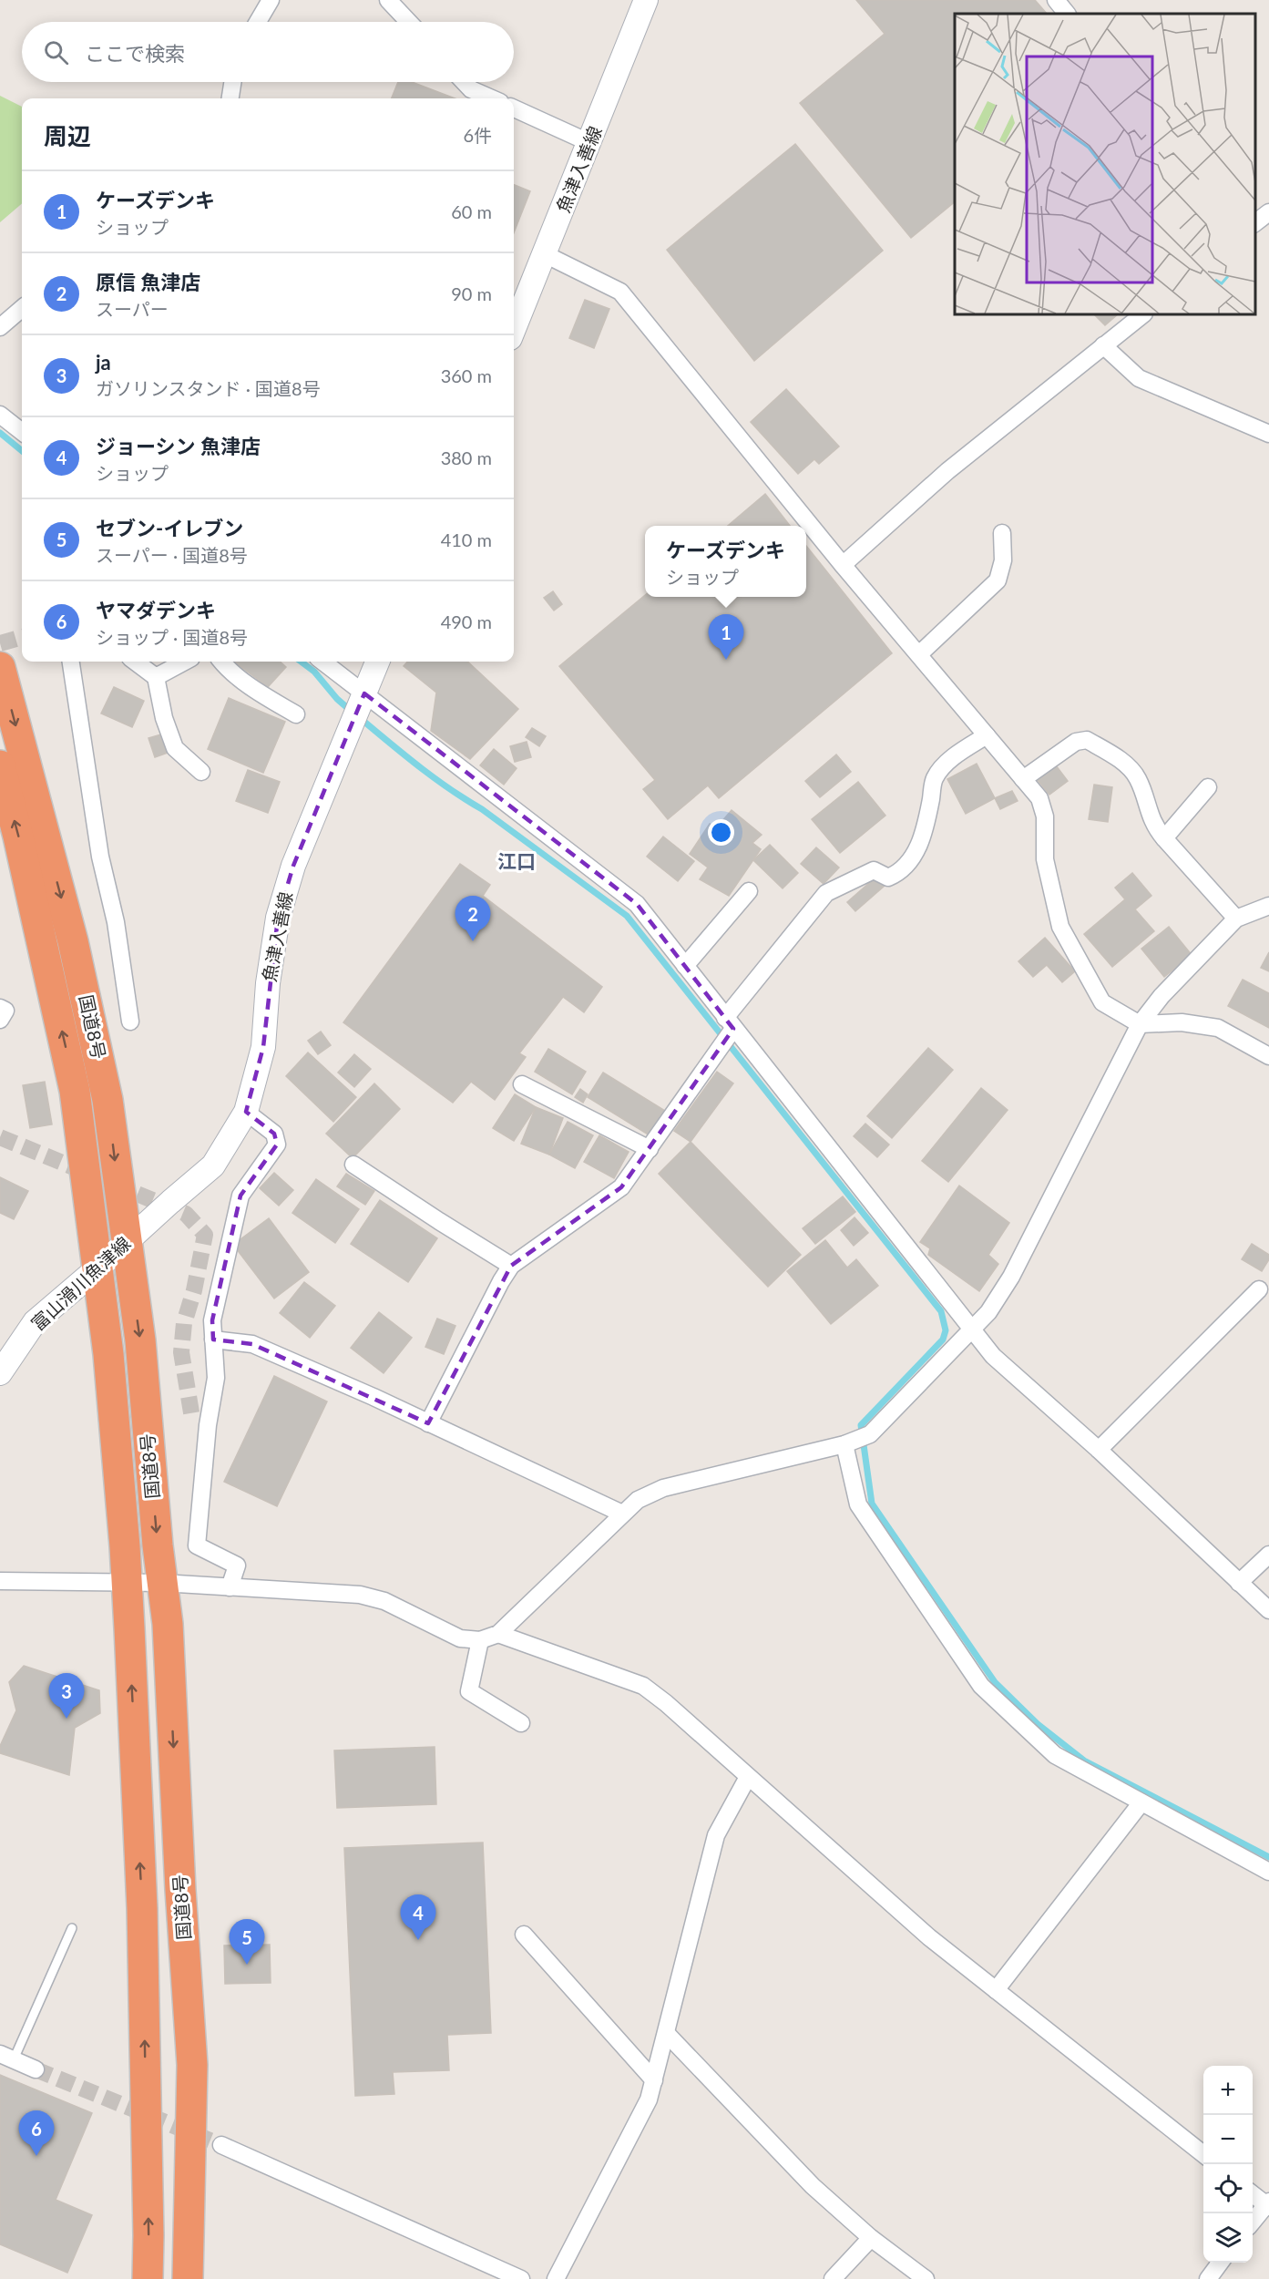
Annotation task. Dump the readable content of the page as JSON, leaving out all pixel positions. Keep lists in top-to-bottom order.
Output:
{
  "streets": {
    "highway": ["国道8号"],
    "main road": ["魚津入善線", "富山滑川魚津線"]
  },
  "crossings": [
    ["魚津入善線", "富山滑川魚津線"],
    ["国道8号", "富山滑川魚津線"]
  ],
  "districts": ["江口"],
  "page": {
    "search": "ここで検索",
    "heading": ["周辺", "6件"],
    "list": [
      {
        "mark": "1",
        "name": "ケーズデンキ",
        "note": "ショップ",
        "value": "60 m"
      },
      {
        "mark": "2",
        "name": "原信 魚津店",
        "note": "スーパー",
        "value": "90 m"
      },
      {
        "mark": "3",
        "name": "ja",
        "note": "ガソリンスタンド · 国道8号",
        "value": "360 m"
      },
      {
        "mark": "4",
        "name": "ジョーシン 魚津店",
        "note": "ショップ",
        "value": "380 m"
      },
      {
        "mark": "5",
        "name": "セブン-イレブン",
        "note": "スーパー · 国道8号",
        "value": "410 m"
      },
      {
        "mark": "6",
        "name": "ヤマダデンキ",
        "note": "ショップ · 国道8号",
        "value": "490 m"
      }
    ],
    "popup": ["ケーズデンキ", "ショップ"],
    "pins": [
      "1",
      "2",
      "3",
      "4",
      "5",
      "6"
    ],
    "map_buttons": ["+", "−"]
  }
}
